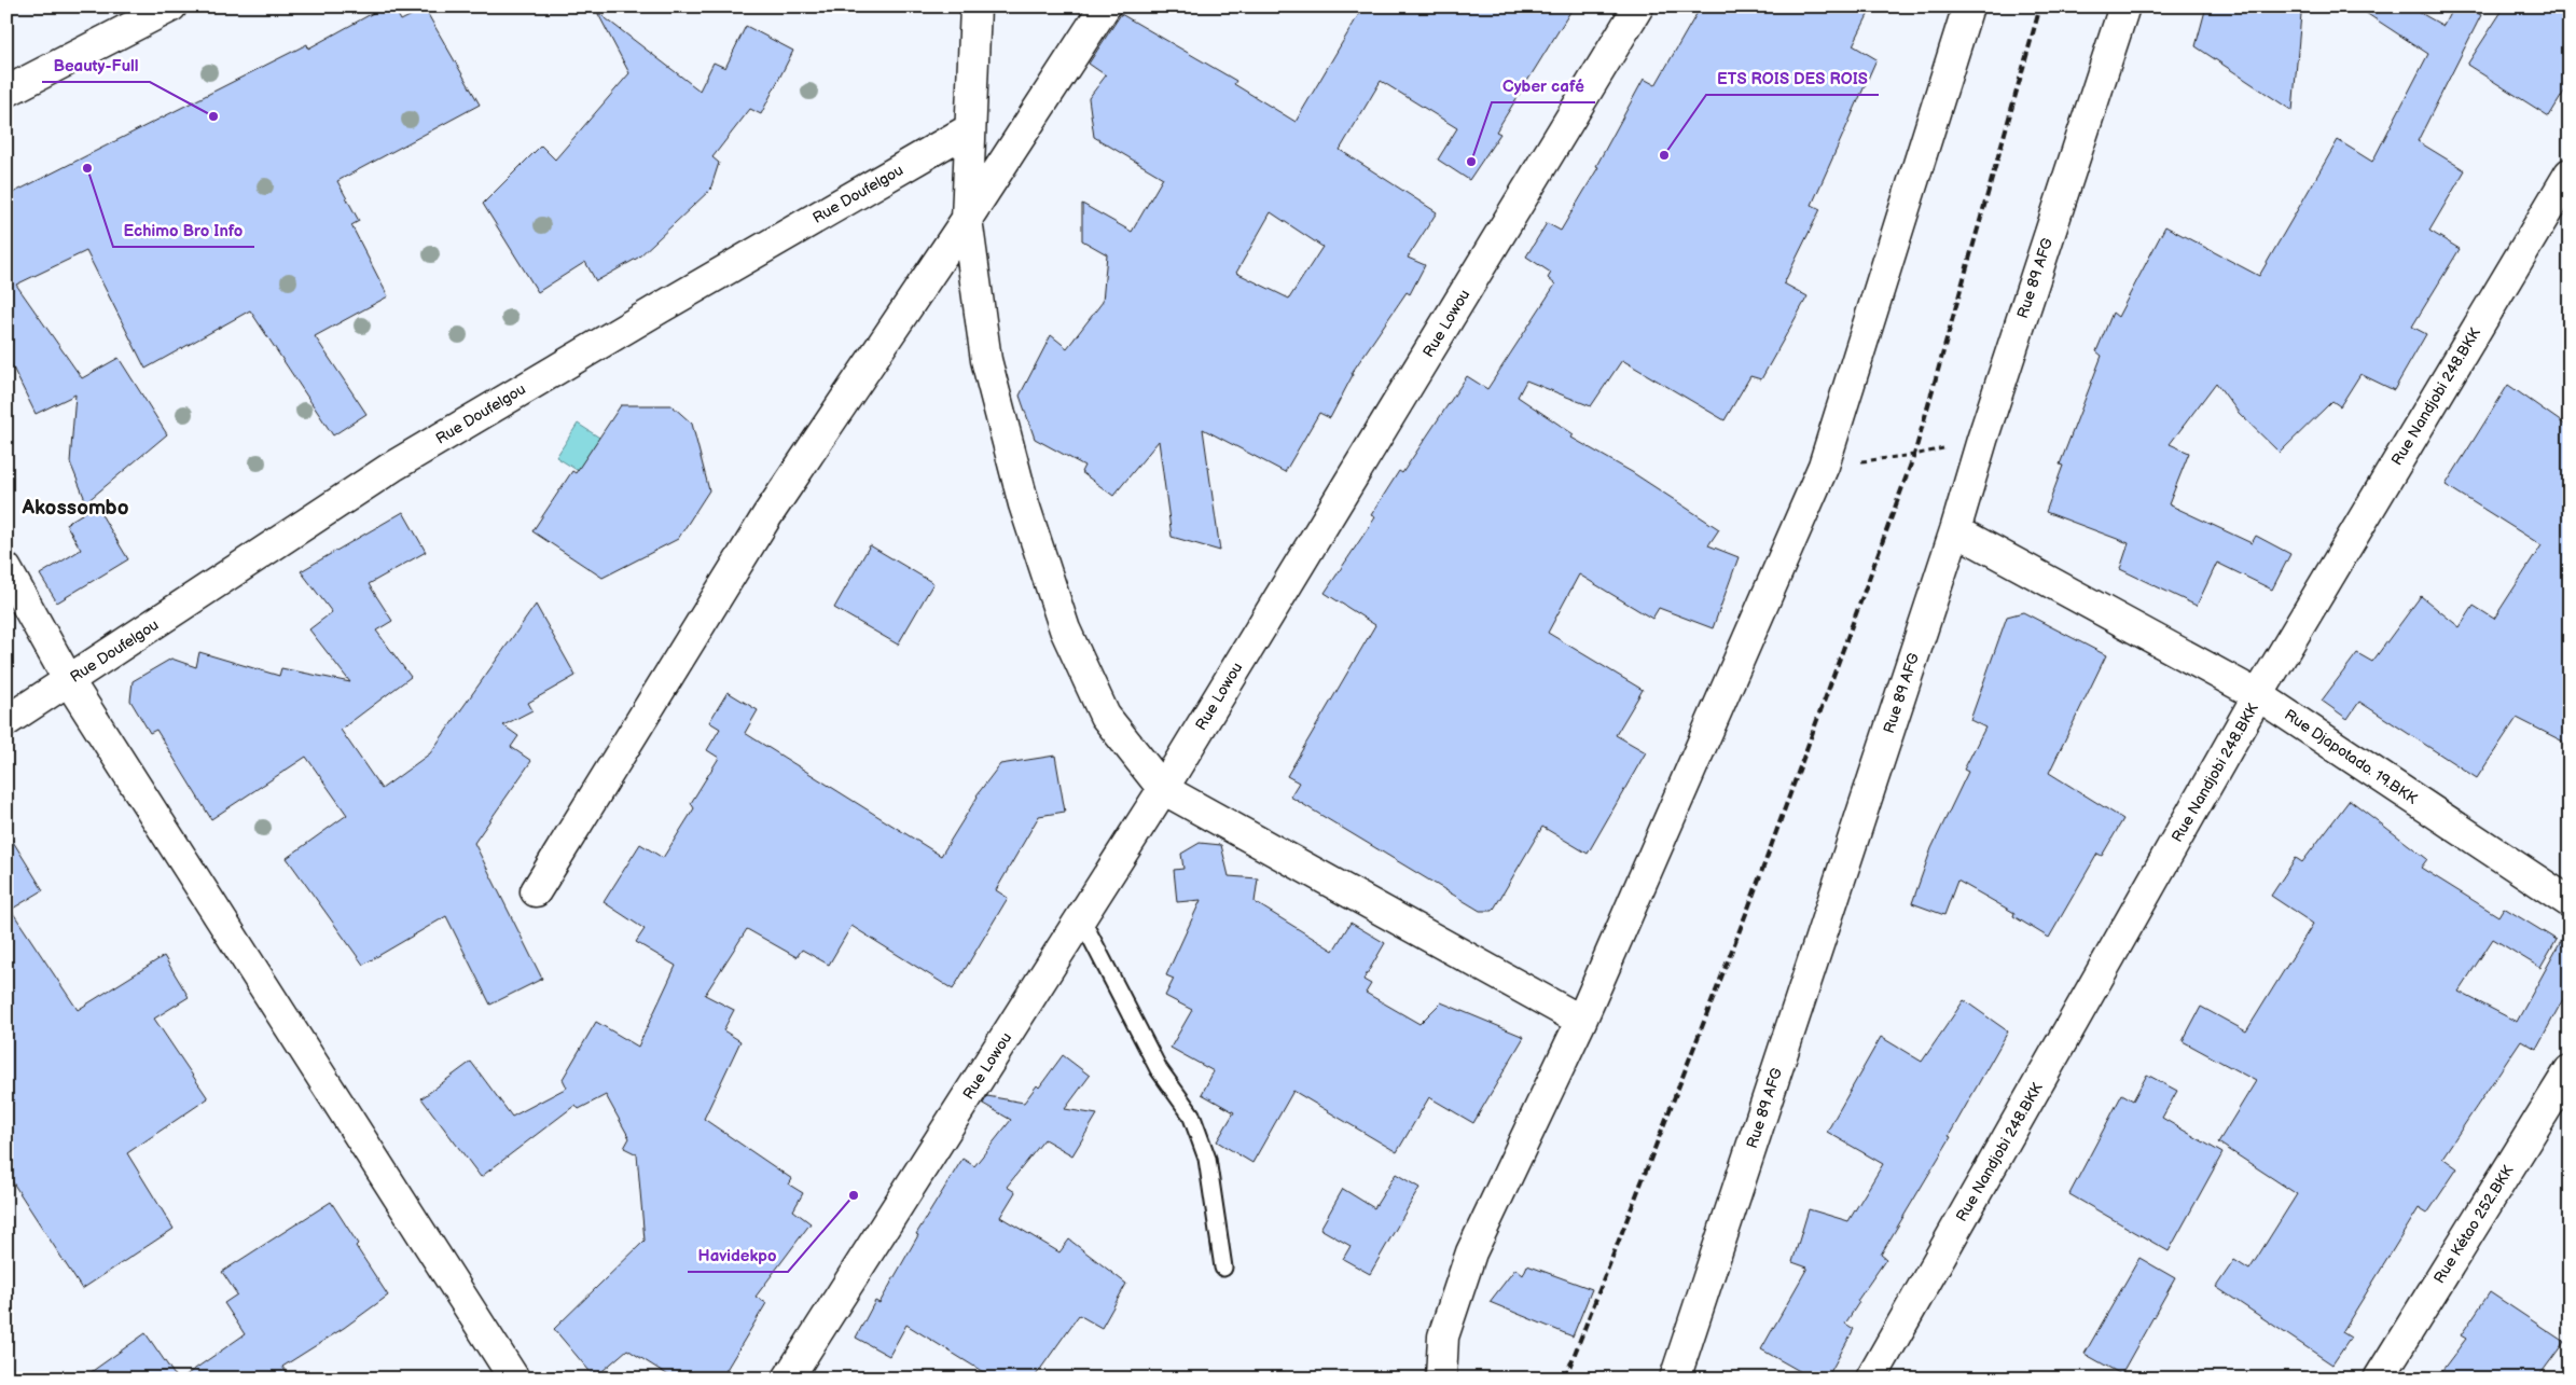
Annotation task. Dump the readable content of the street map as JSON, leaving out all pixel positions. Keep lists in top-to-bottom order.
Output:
{
  "streets": {
    "street": [
      "Rue Doufelgou",
      "Rue 89 AFG",
      "Rue Lowou",
      "Rue Nandjobi 248.BKK",
      "Rue Djapotado. 19.BKK",
      "Rue Kétao 252.BKK"
    ]
  },
  "crossings": [
    ["Rue 89 AFG", "Rue Djapotado. 19.BKK"],
    ["Rue Nandjobi 248.BKK", "Rue Djapotado. 19.BKK"]
  ],
  "districts": ["Akossombo"],
  "places": [
    "Beauty-Full",
    "ETS ROIS DES ROIS",
    "Cyber café",
    "Echimo Bro Info",
    "Havidekpo"
  ]
}
